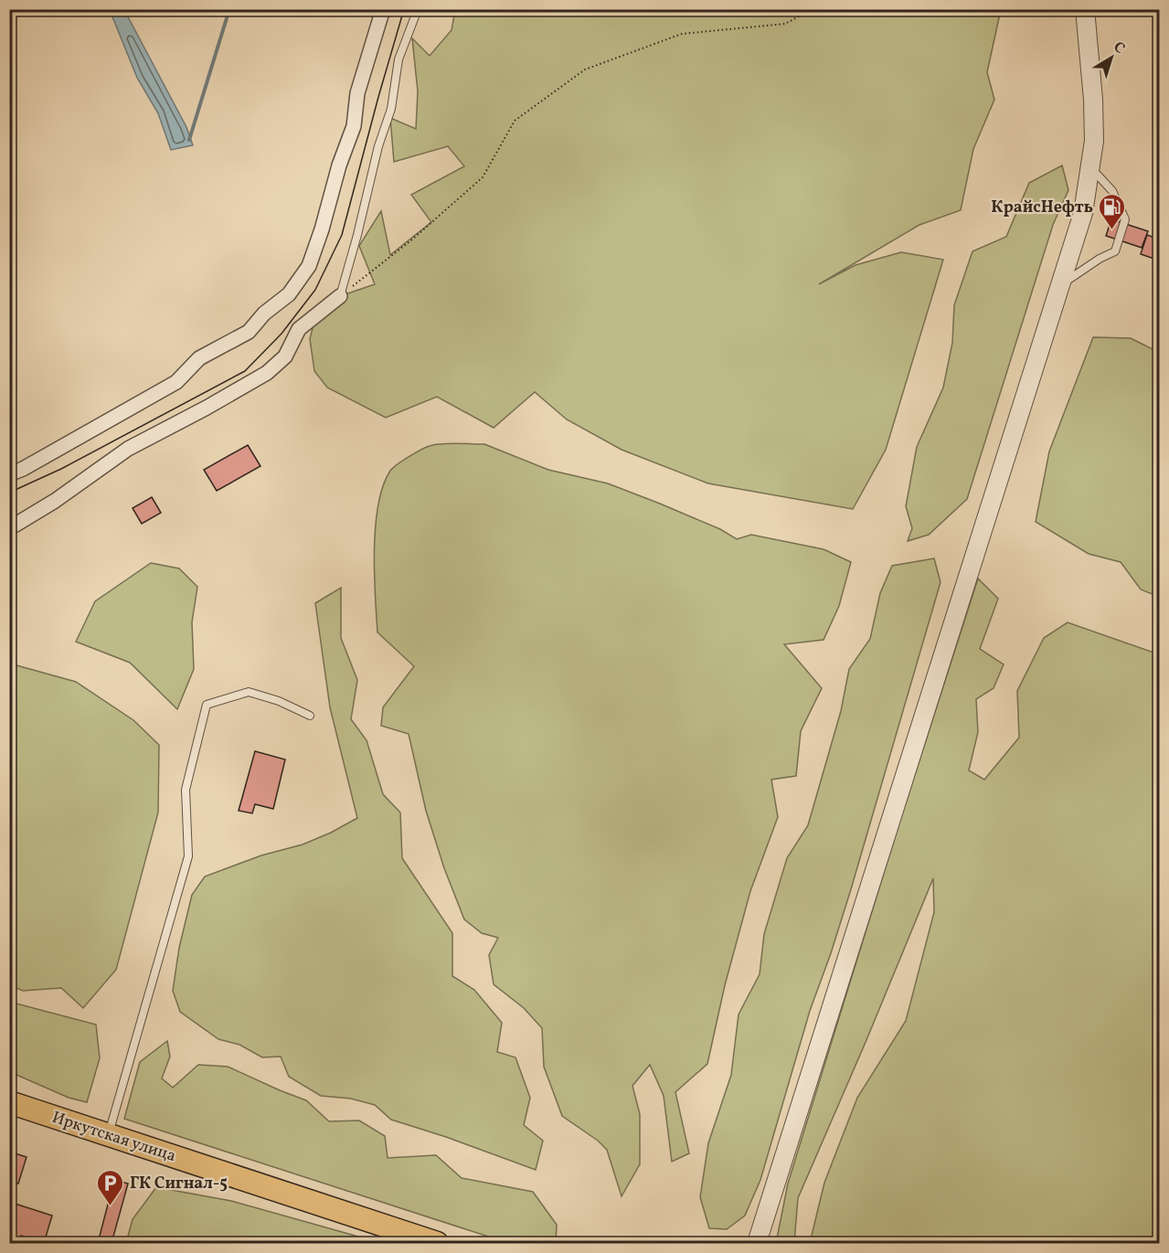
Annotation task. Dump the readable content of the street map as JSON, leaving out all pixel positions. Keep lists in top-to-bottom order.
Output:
{
  "streets": {
    "main road": ["Иркутская улица"]
  },
  "places": {
    "fuel station": ["КрайсНефть"],
    "parking": ["ГК Сигнал-5"]
  },
  "north": "top right"
}
